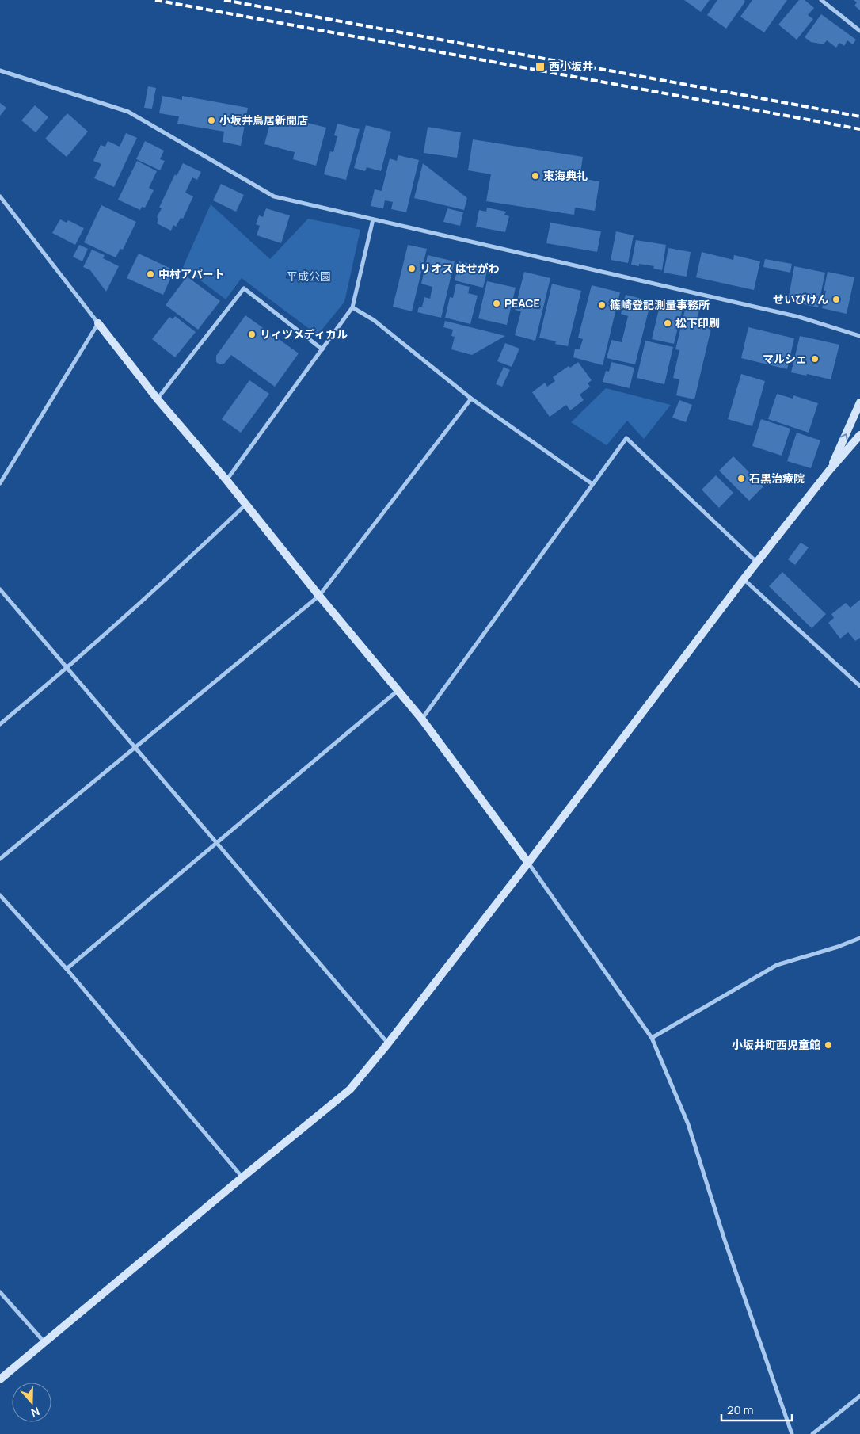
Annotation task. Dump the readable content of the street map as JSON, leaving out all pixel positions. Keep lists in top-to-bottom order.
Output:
{
  "parks": ["平成公園"],
  "places": {
    "transit": ["西小坂井"],
    "other": [
      "小坂井鳥居新聞店",
      "東海典礼",
      "リオス はせがわ",
      "中村アパート",
      "せいびけん",
      "PEACE",
      "篠崎登記測量事務所",
      "松下印刷",
      "リィツメディカル",
      "マルシェ",
      "石黒治療院",
      "小坂井町西児童館"
    ]
  },
  "scale_bar": "20 m",
  "north": "bottom"
}
